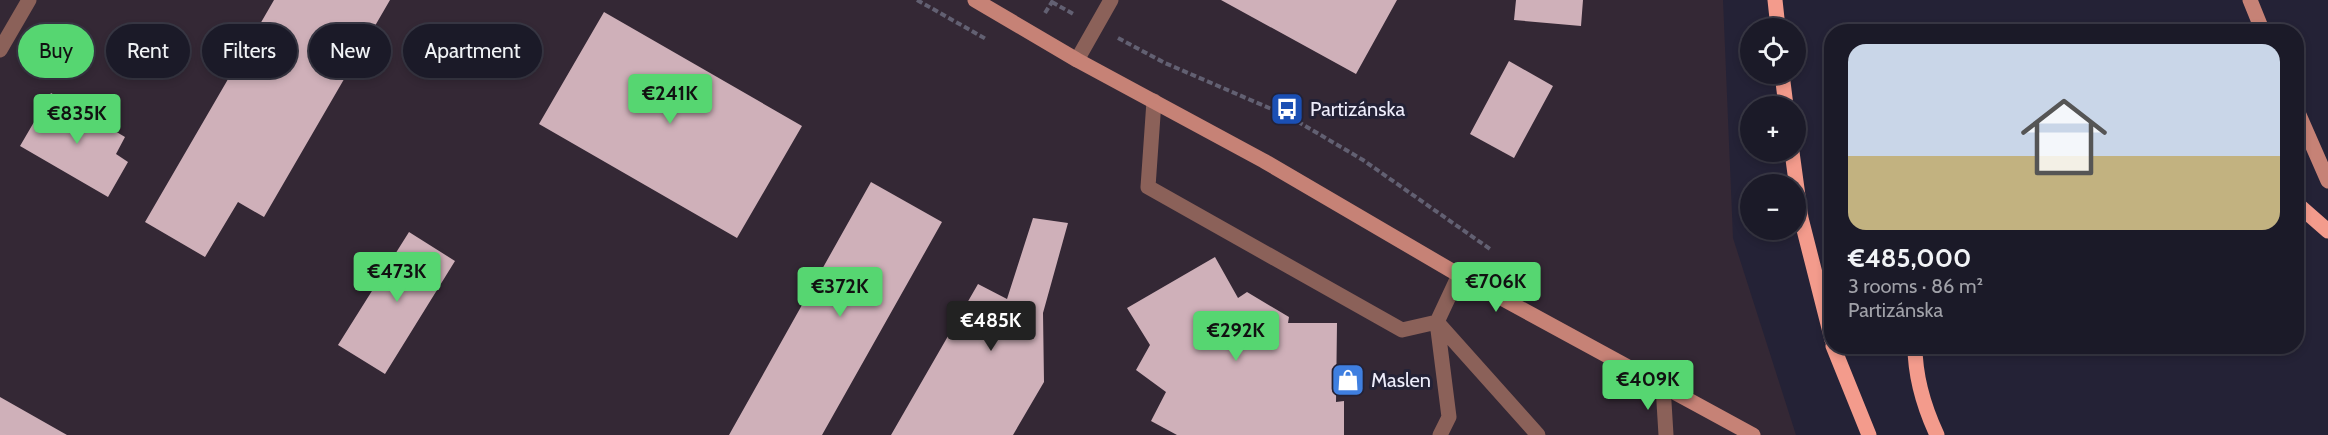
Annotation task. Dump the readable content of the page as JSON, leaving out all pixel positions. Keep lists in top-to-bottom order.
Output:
{
  "places": {
    "bus stop": ["Partizánska"],
    "shop": ["Maslen"]
  },
  "page": {
    "map_buttons": ["+", "−"],
    "chip": [
      "Buy",
      "Rent",
      "Filters",
      "New",
      "Apartment"
    ],
    "list": [
      {
        "name": "€485,000",
        "note": "3 rooms · 86 m² · Partizánska"
      }
    ],
    "price": [
      "€241K",
      "€835K",
      "€473K",
      "€706K",
      "€372K",
      "€485K",
      "€292K",
      "€409K"
    ]
  }
}
